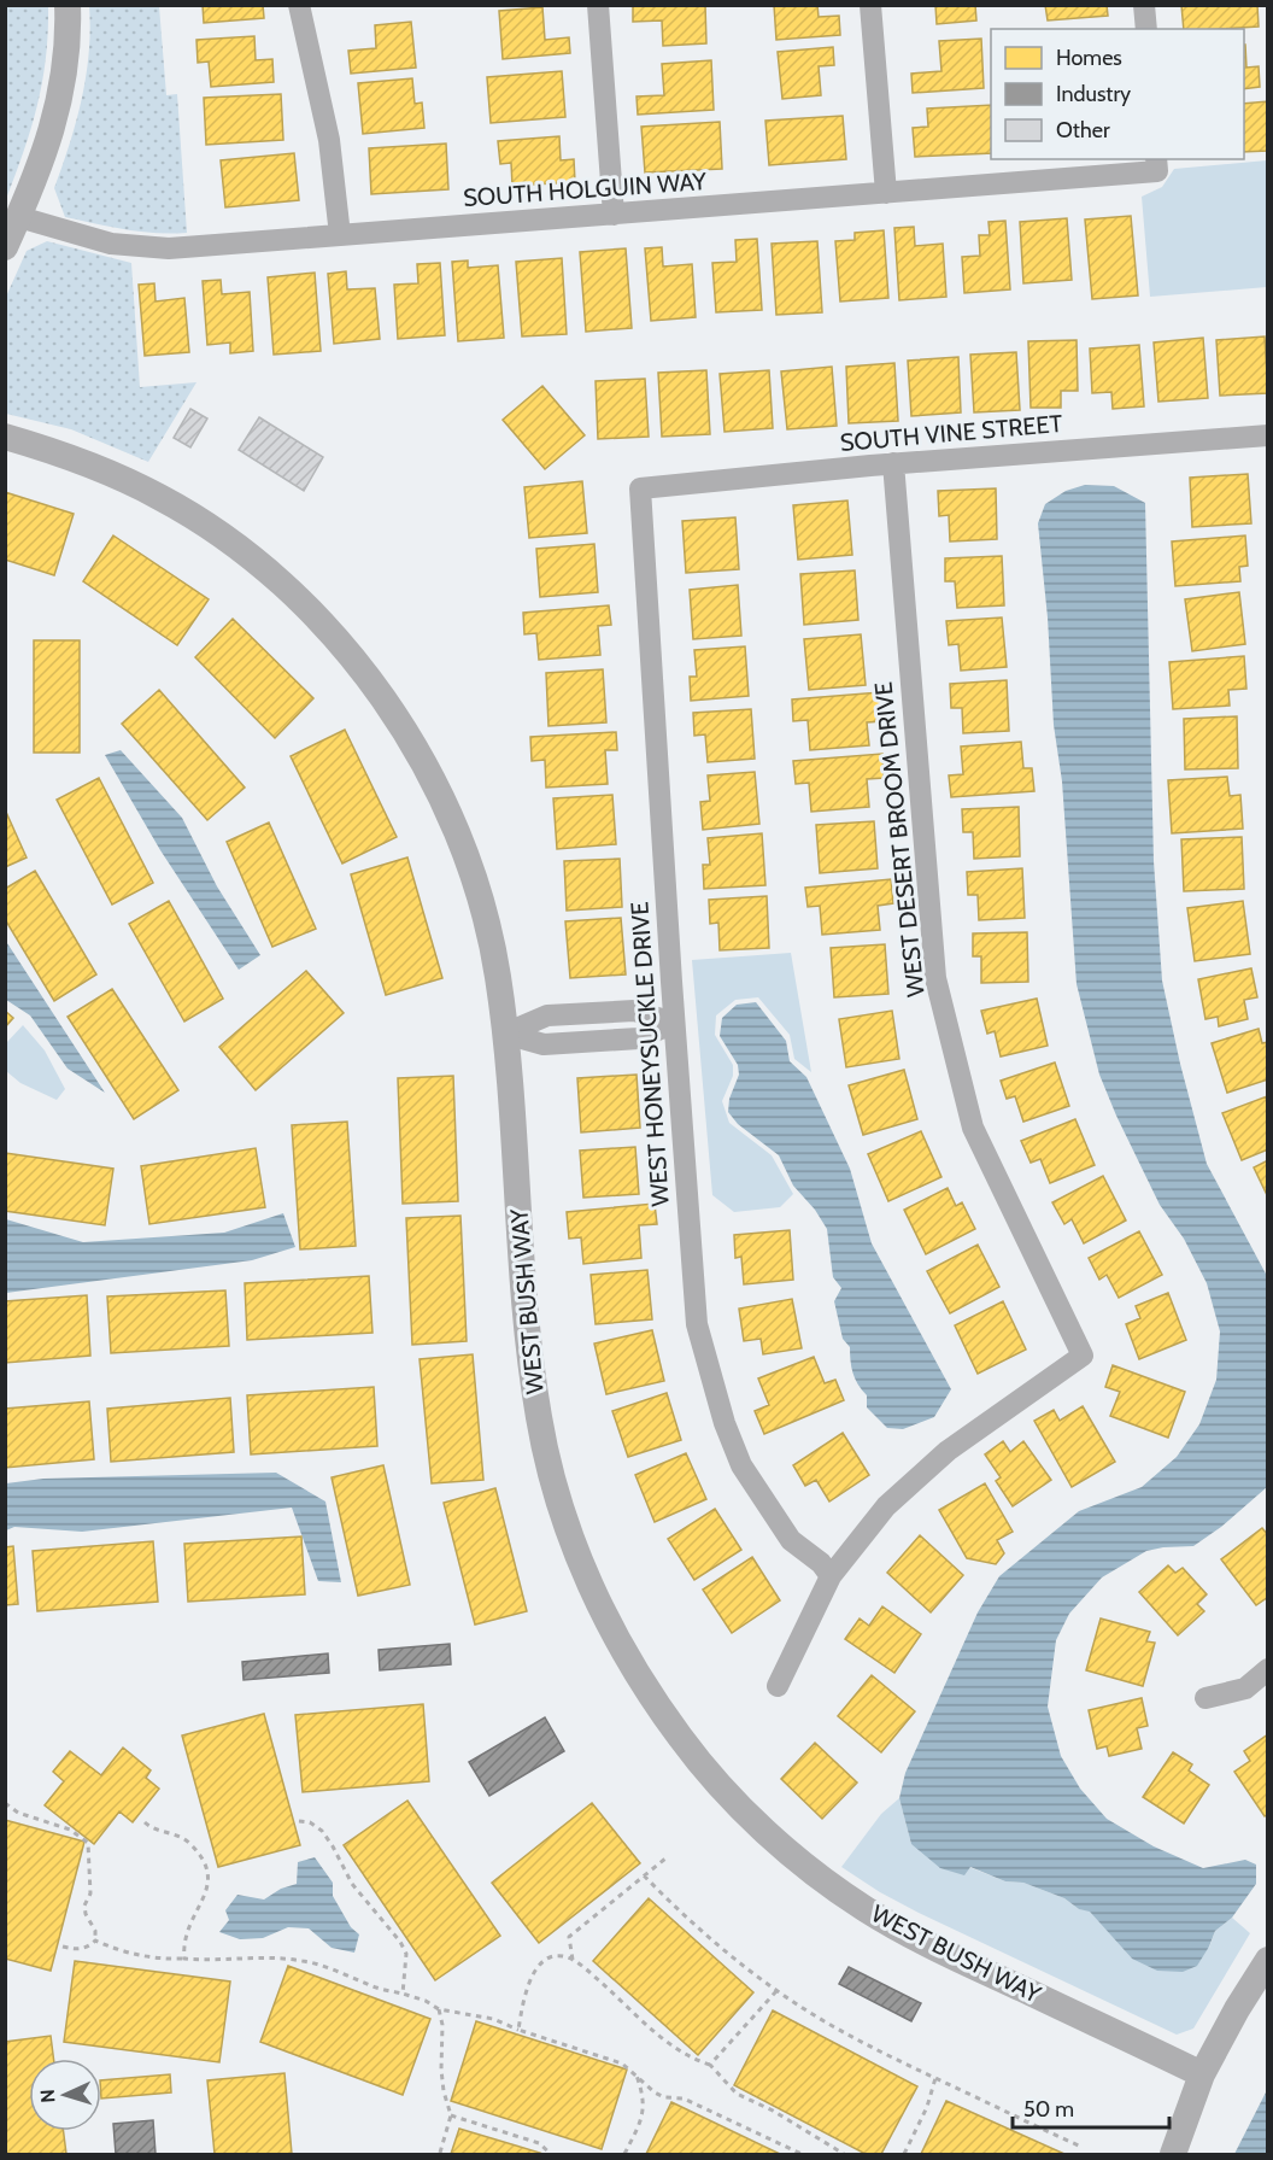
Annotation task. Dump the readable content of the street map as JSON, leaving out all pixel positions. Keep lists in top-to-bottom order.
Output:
{
  "streets": {
    "street": [
      "SOUTH HOLGUIN WAY",
      "SOUTH VINE STREET",
      "WEST DESERT BROOM DRIVE",
      "WEST HONEYSUCKLE DRIVE",
      "WEST BUSH WAY"
    ]
  },
  "crossings": [
    ["SOUTH VINE STREET", "WEST DESERT BROOM DRIVE"],
    ["SOUTH VINE STREET", "WEST HONEYSUCKLE DRIVE"],
    ["WEST DESERT BROOM DRIVE", "WEST HONEYSUCKLE DRIVE"]
  ],
  "legend": ["Homes", "Industry", "Other"],
  "scale_bar": "50 m",
  "north": "left"
}
